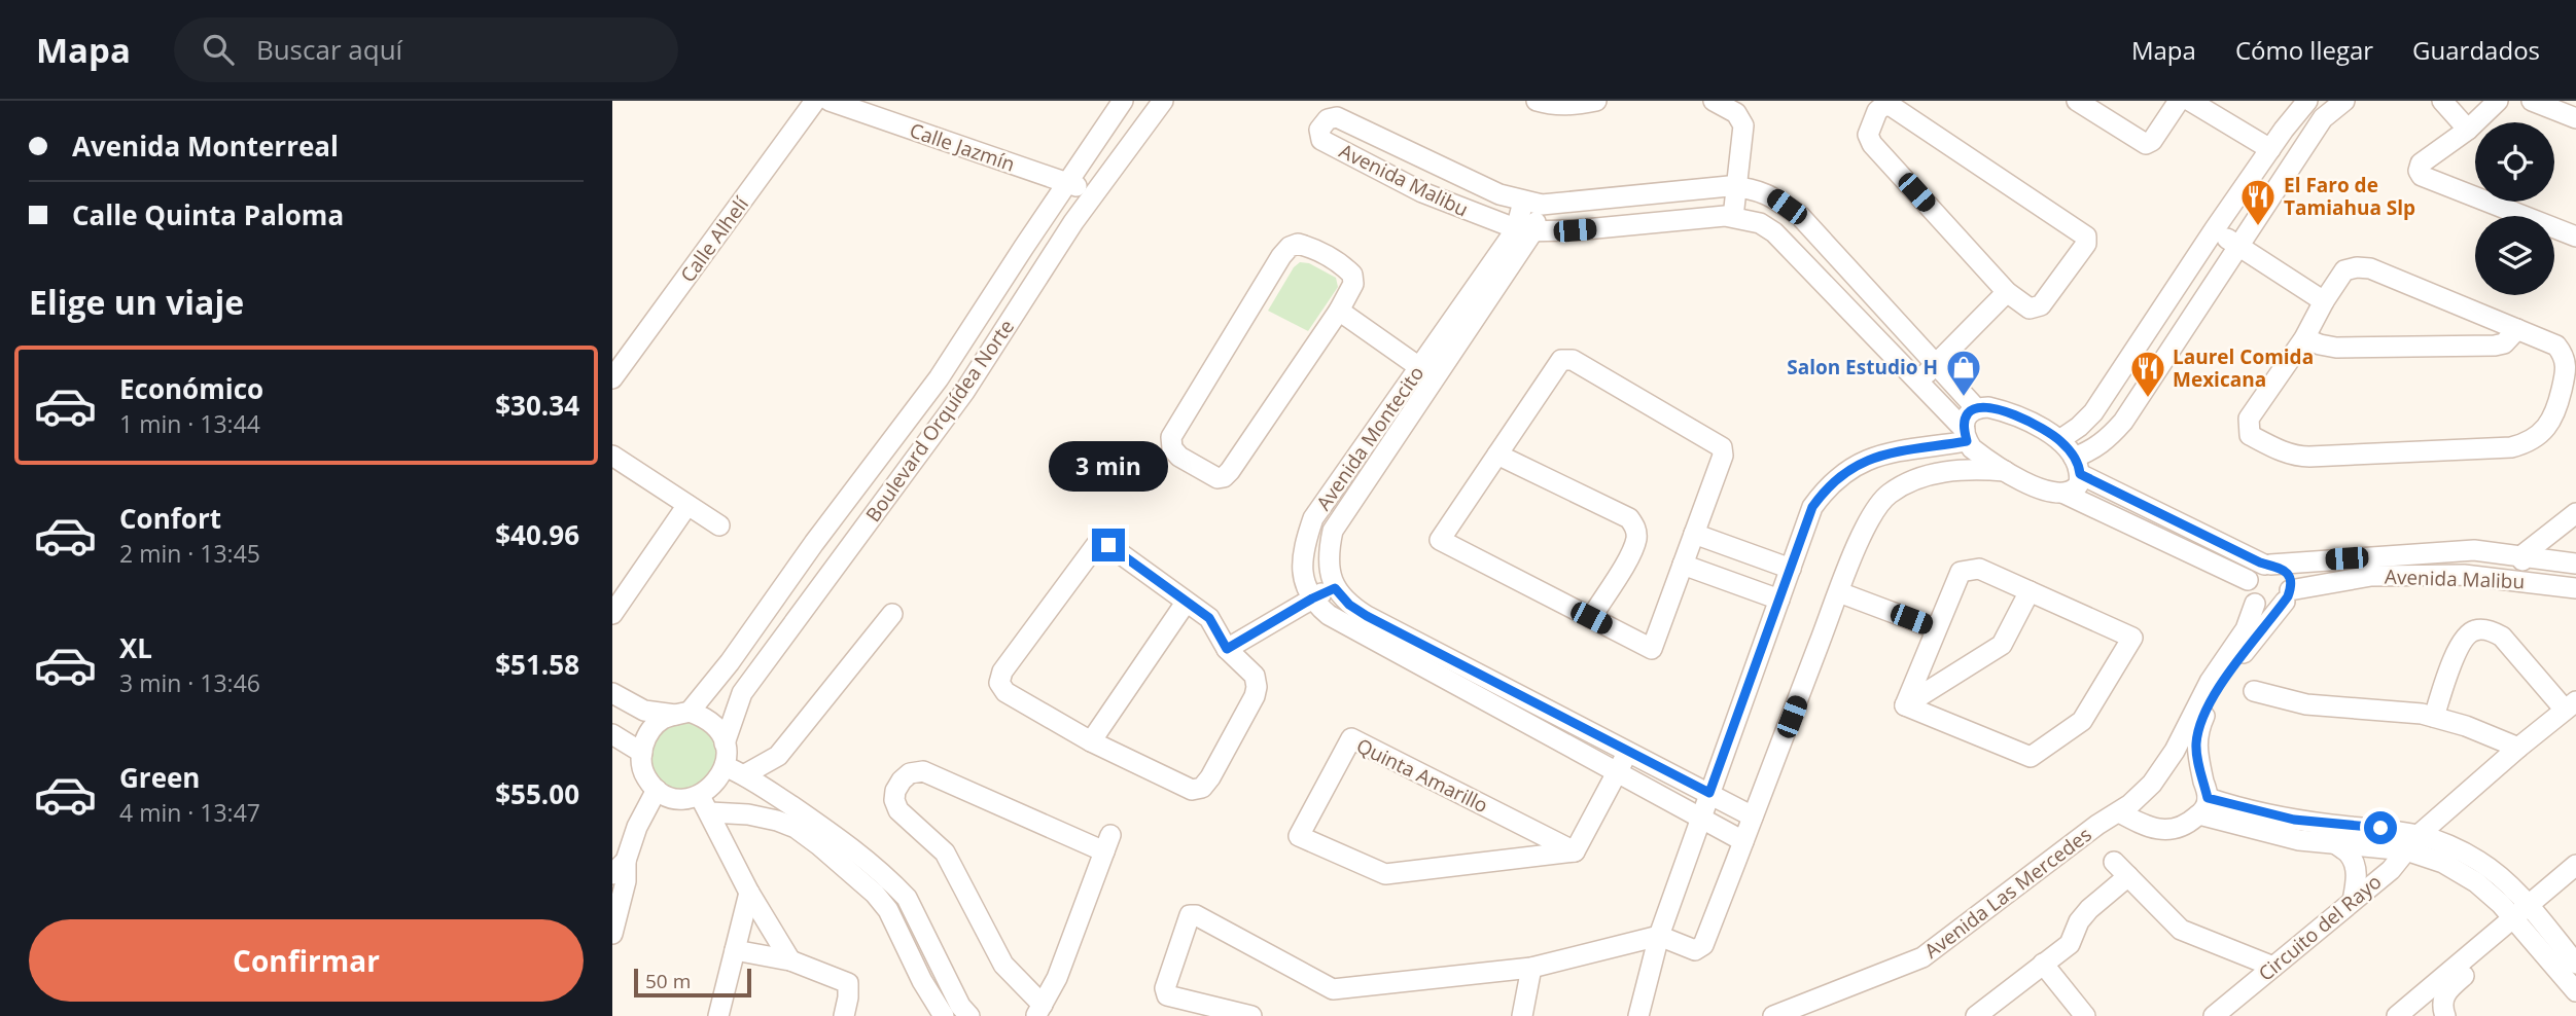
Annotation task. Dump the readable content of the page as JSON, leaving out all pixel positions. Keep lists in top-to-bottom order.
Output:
{
  "streets": {
    "street": [
      "Calle Jazmín",
      "Avenida Malibu",
      "Calle Alhelí",
      "Boulevard Orquídea Norte",
      "Avenida Montecito",
      "Quinta Amarillo",
      "Avenida Las Mercedes",
      "Circuito del Rayo"
    ]
  },
  "crossings": [
    ["Calle Jazmín", "Boulevard Orquídea Norte"],
    ["Avenida Malibu", "Avenida Montecito"],
    ["Avenida Malibu", "Avenida Las Mercedes"]
  ],
  "places": {
    "restaurant": ["El Faro de Tamiahua Slp", "Laurel Comida Mexicana"],
    "shop": ["Salon Estudio H"]
  },
  "scale_bar": "50 m",
  "page": {
    "header": "Mapa",
    "search": "Buscar aquí",
    "nav": ["Mapa", "Cómo llegar", "Guardados"],
    "banner": ["Avenida Monterreal", "Calle Quinta Paloma"],
    "heading": "Elige un viaje",
    "list": [
      {
        "name": "Económico",
        "note": "1 min · 13:44",
        "value": "$30.34"
      },
      {
        "name": "Confort",
        "note": "2 min · 13:45",
        "value": "$40.96"
      },
      {
        "name": "XL",
        "note": "3 min · 13:46",
        "value": "$51.58"
      },
      {
        "name": "Green",
        "note": "4 min · 13:47",
        "value": "$55.00"
      }
    ],
    "bubble": "3 min",
    "buttons": "Confirmar",
    "scale": "50 m"
  }
}
